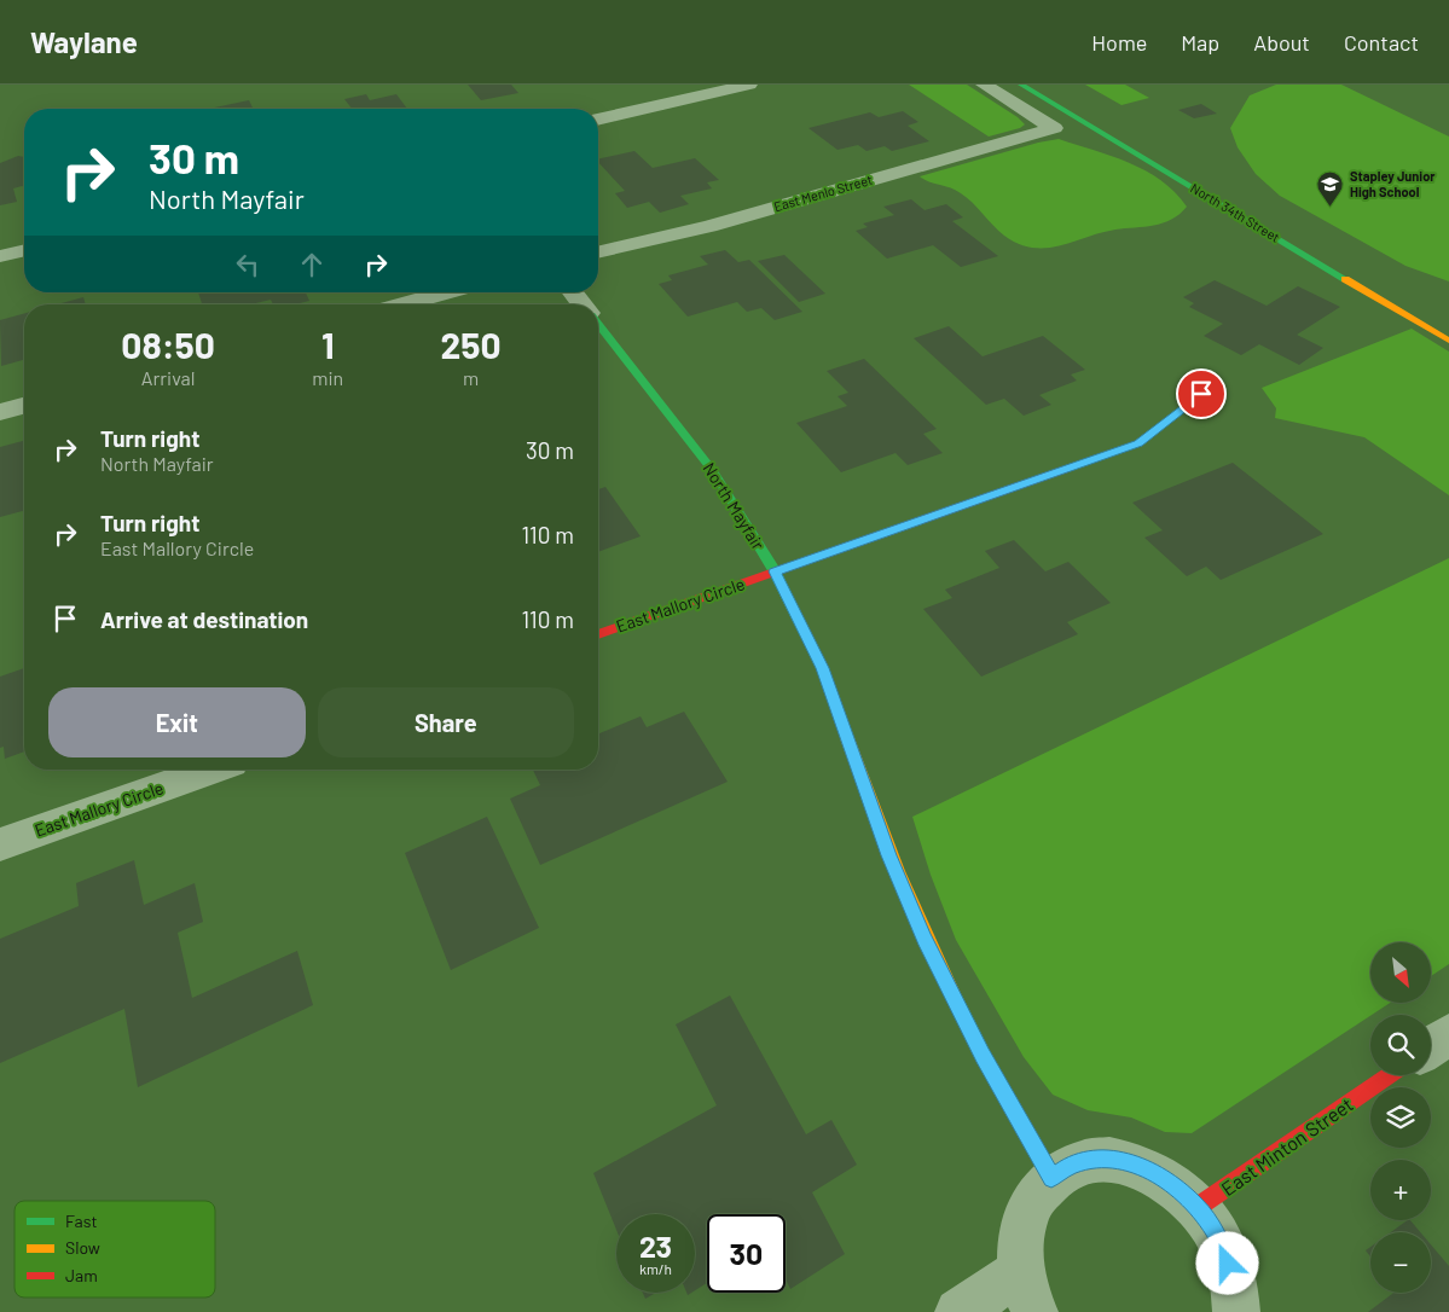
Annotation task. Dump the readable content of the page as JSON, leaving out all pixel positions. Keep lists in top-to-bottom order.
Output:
{
  "streets": {
    "street": [
      "East Menlo Street",
      "North 34th Street",
      "North Mayfair",
      "East Mallory Circle",
      "East Minton Street"
    ]
  },
  "crossings": [
    ["North Mayfair", "East Mallory Circle"]
  ],
  "places": {
    "school or university": ["Stapley Junior High School"]
  },
  "legend": ["Fast", "Slow", "Jam"],
  "north": "bottom right",
  "page": {
    "header": "Waylane",
    "nav": [
      "Home",
      "Map",
      "About",
      "Contact"
    ],
    "turn": ["30 m", "North Mayfair"],
    "eta": [
      "08:50",
      "Arrival",
      "1",
      "min",
      "250",
      "m"
    ],
    "list": [
      {
        "name": "Turn right",
        "note": "North Mayfair",
        "value": "30 m"
      },
      {
        "name": "Turn right",
        "note": "East Mallory Circle",
        "value": "110 m"
      },
      {
        "name": "Arrive at destination",
        "value": "110 m"
      }
    ],
    "buttons": ["Exit", "Share"],
    "map_buttons": ["+", "−"],
    "speed": "23 km/h",
    "limit": "30"
  }
}
